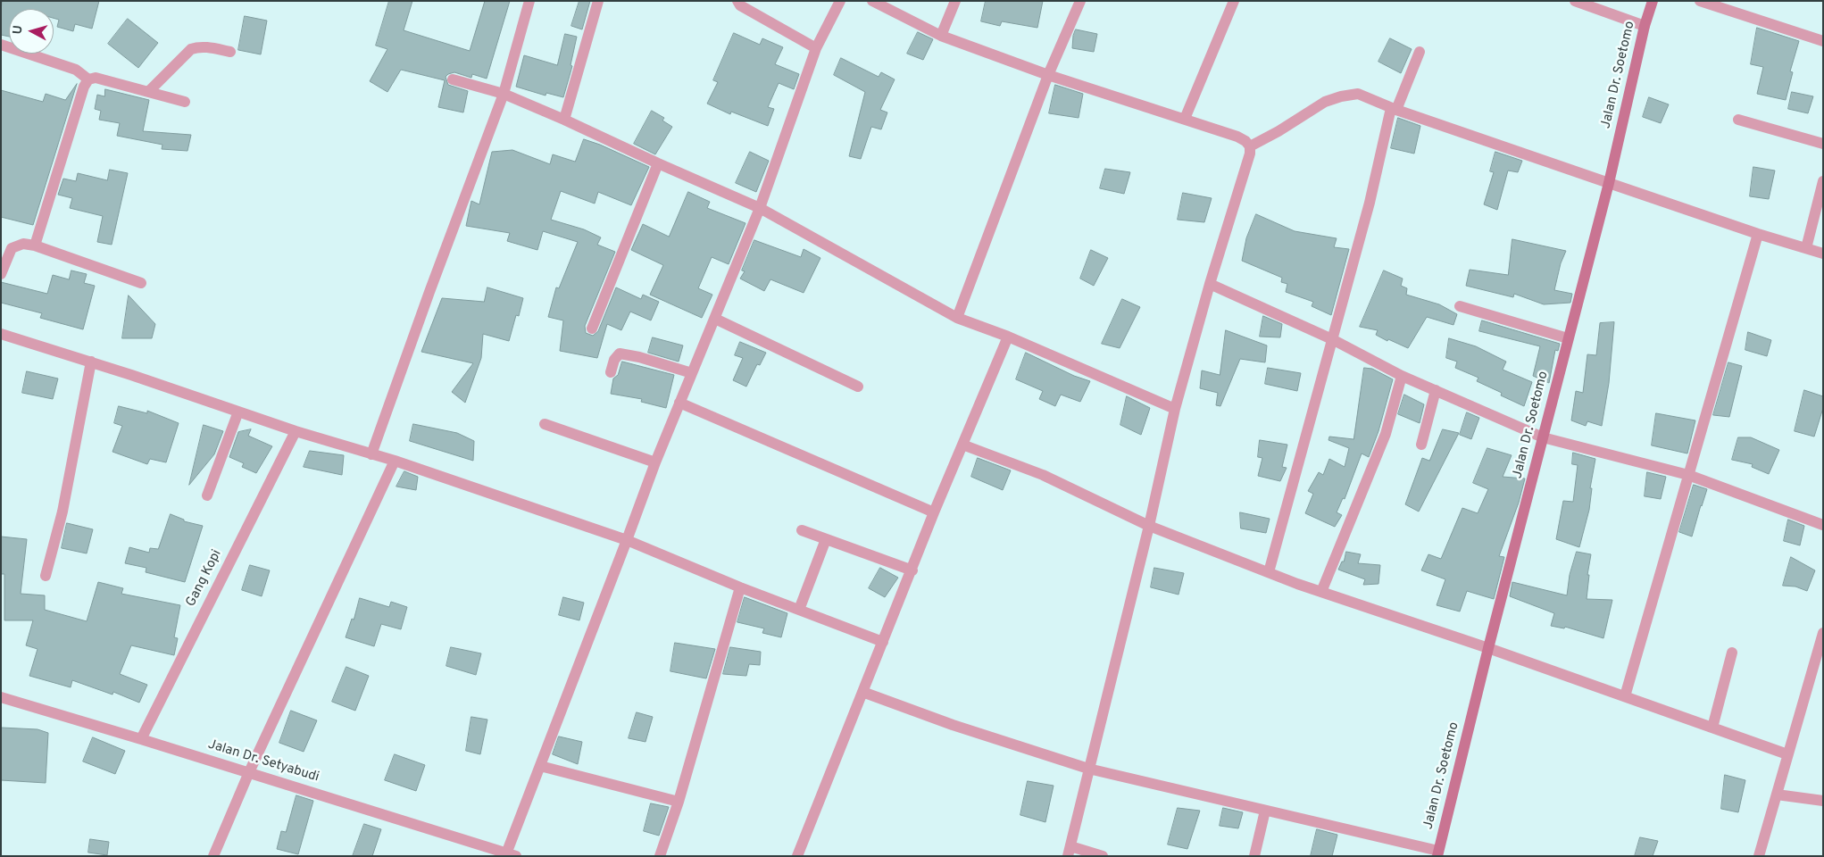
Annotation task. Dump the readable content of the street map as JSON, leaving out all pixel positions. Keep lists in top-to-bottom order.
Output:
{
  "streets": {
    "street": ["Jalan Dr. Soetomo", "Gang Kopi", "Jalan Dr. Setyabudi"]
  },
  "crossings": [
    ["Gang Kopi", "Jalan Dr. Setyabudi"]
  ],
  "north": "left"
}
